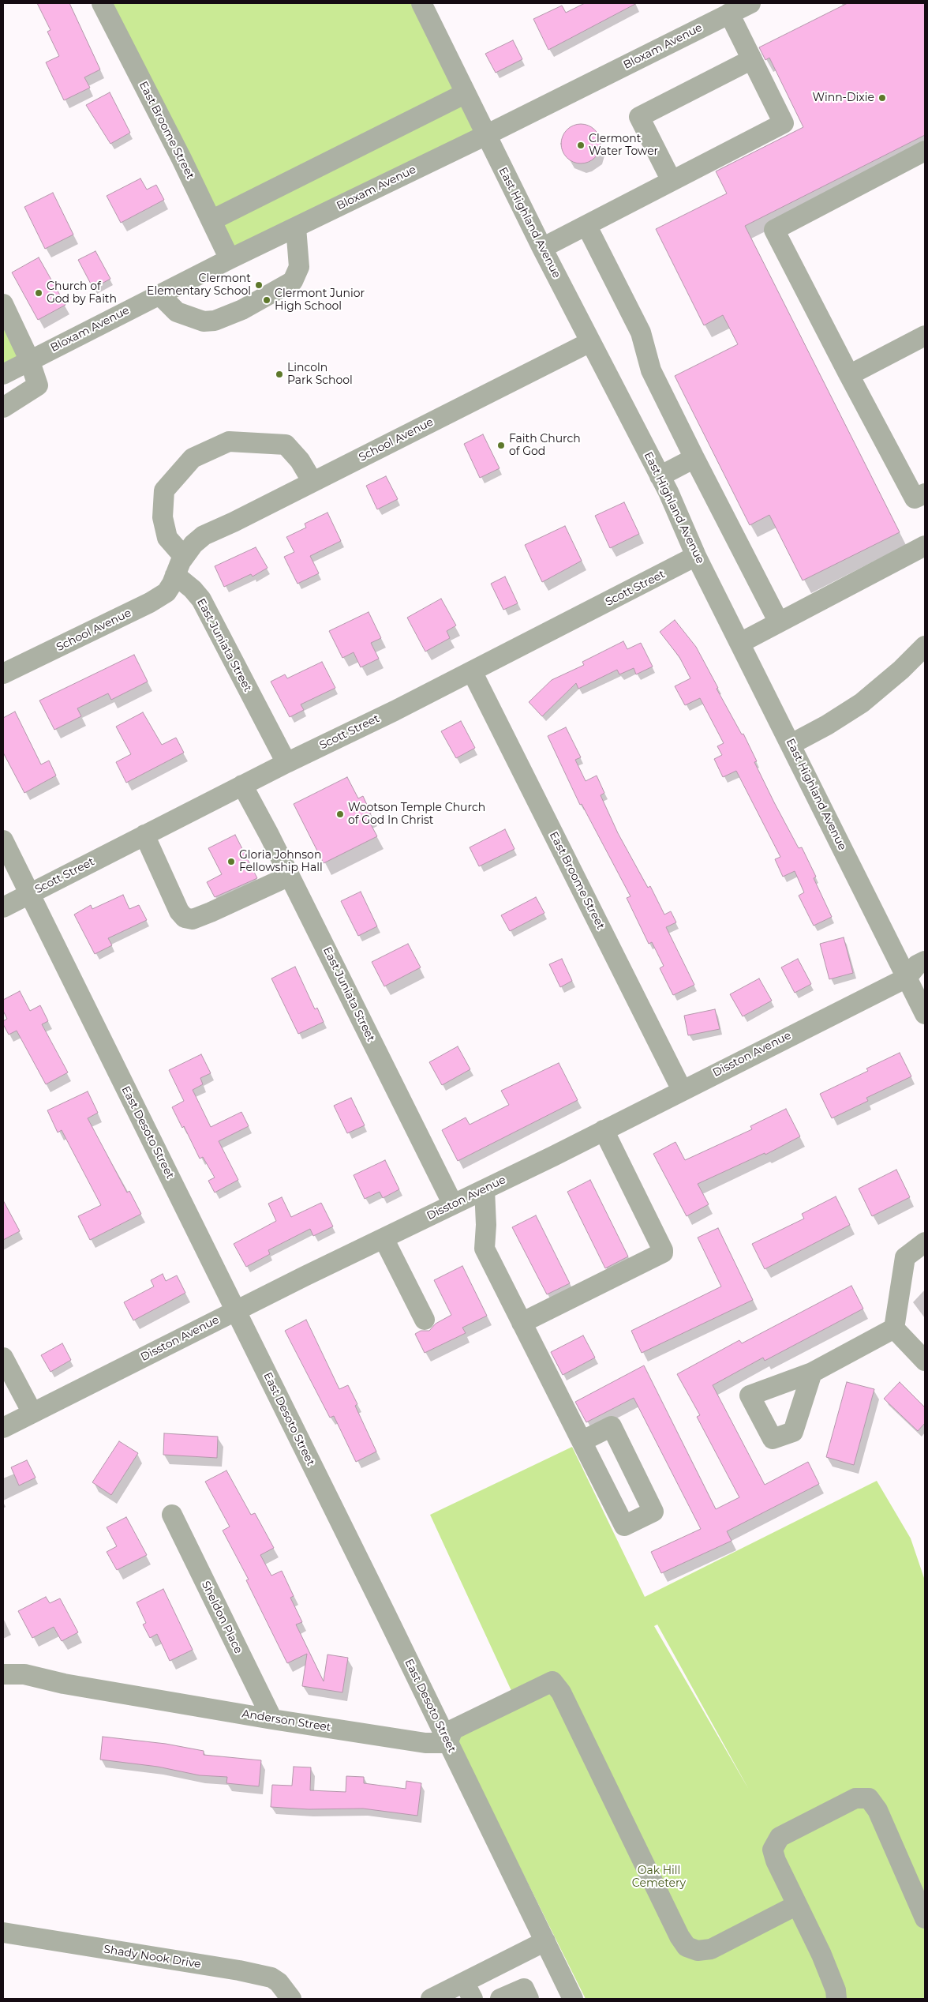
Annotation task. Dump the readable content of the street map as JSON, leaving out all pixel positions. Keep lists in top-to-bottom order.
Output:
{
  "streets": {
    "street": [
      "Bloxam Avenue",
      "East Broome Street",
      "East Highland Avenue",
      "School Avenue",
      "Scott Street",
      "East Juniata Street",
      "Disston Avenue",
      "East Desoto Street",
      "Sheldon Place",
      "Anderson Street",
      "Shady Nook Drive"
    ]
  },
  "crossings": [
    ["Bloxam Avenue", "East Broome Street"],
    ["Bloxam Avenue", "East Highland Avenue"],
    ["East Broome Street", "Scott Street"],
    ["East Broome Street", "Disston Avenue"],
    ["East Highland Avenue", "School Avenue"],
    ["East Highland Avenue", "Scott Street"],
    ["East Highland Avenue", "Disston Avenue"],
    ["School Avenue", "East Juniata Street"],
    ["Scott Street", "East Juniata Street"],
    ["Scott Street", "East Desoto Street"],
    ["East Juniata Street", "Disston Avenue"],
    ["Disston Avenue", "East Desoto Street"],
    ["East Desoto Street", "Anderson Street"],
    ["Sheldon Place", "Anderson Street"]
  ],
  "parks": ["Oak Hill Cemetery"],
  "places": [
    "Winn-Dixie",
    "Clermont Water Tower",
    "Clermont Elementary School",
    "Church of God by Faith",
    "Clermont Junior High School",
    "Lincoln Park School",
    "Faith Church of God",
    "Wootson Temple Church of God In Christ",
    "Gloria Johnson Fellowship Hall"
  ]
}
